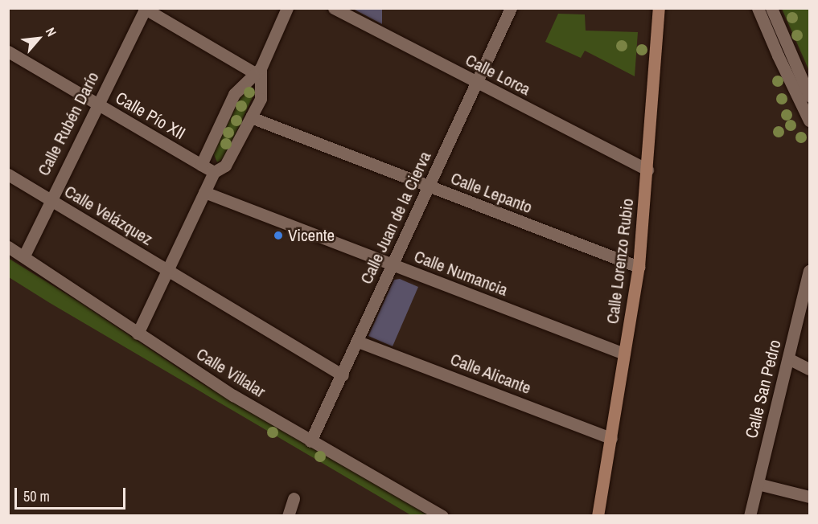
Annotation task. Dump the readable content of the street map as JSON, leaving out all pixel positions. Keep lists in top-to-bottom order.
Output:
{
  "streets": {
    "main road": ["Calle Lorenzo Rubio"],
    "street": [
      "Calle Lorca",
      "Calle Pío XII",
      "Calle Rubén Darío",
      "Calle Lepanto",
      "Calle Velázquez",
      "Calle Juan de la Cierva",
      "Calle Numancia",
      "Calle Villalar",
      "Calle Alicante",
      "Calle San Pedro"
    ]
  },
  "crossings": [
    ["Calle Lorca", "Calle Juan de la Cierva"],
    ["Calle Lorca", "Calle Lorenzo Rubio"],
    ["Calle Pío XII", "Calle Rubén Darío"],
    ["Calle Rubén Darío", "Calle Velázquez"],
    ["Calle Rubén Darío", "Calle Villalar"],
    ["Calle Lepanto", "Calle Juan de la Cierva"],
    ["Calle Lepanto", "Calle Lorenzo Rubio"],
    ["Calle Juan de la Cierva", "Calle Numancia"],
    ["Calle Juan de la Cierva", "Calle Villalar"],
    ["Calle Juan de la Cierva", "Calle Alicante"],
    ["Calle Lorenzo Rubio", "Calle Numancia"],
    ["Calle Lorenzo Rubio", "Calle Alicante"]
  ],
  "places": ["Vicente"],
  "scale_bar": "50 m",
  "north": "top right"
}
